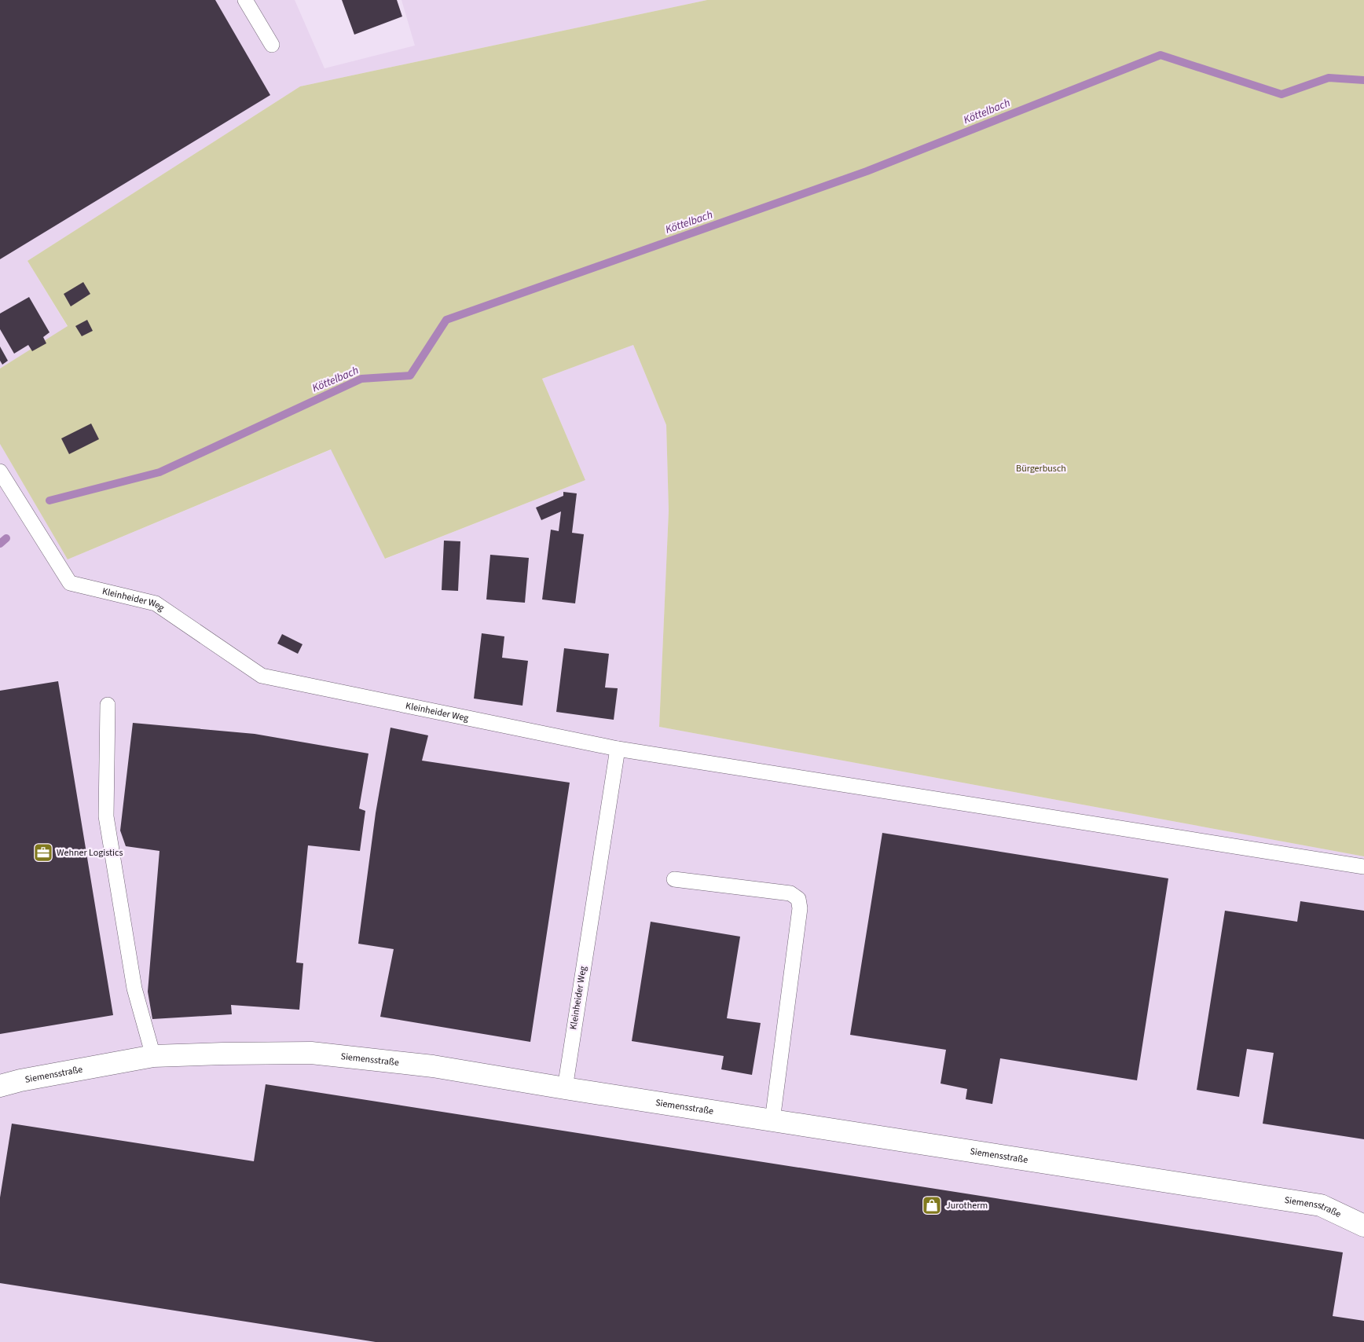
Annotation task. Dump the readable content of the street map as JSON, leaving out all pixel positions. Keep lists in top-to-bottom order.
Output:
{
  "streets": {
    "street": ["Siemensstraße"],
    "lane": ["Kleinheider Weg"]
  },
  "crossings": [
    ["Kleinheider Weg", "Siemensstraße"]
  ],
  "water": ["Köttelbach"],
  "parks": ["Bürgerbusch"],
  "places": {
    "office": ["Wehner Logistics"],
    "shop": ["Jurotherm"]
  }
}
